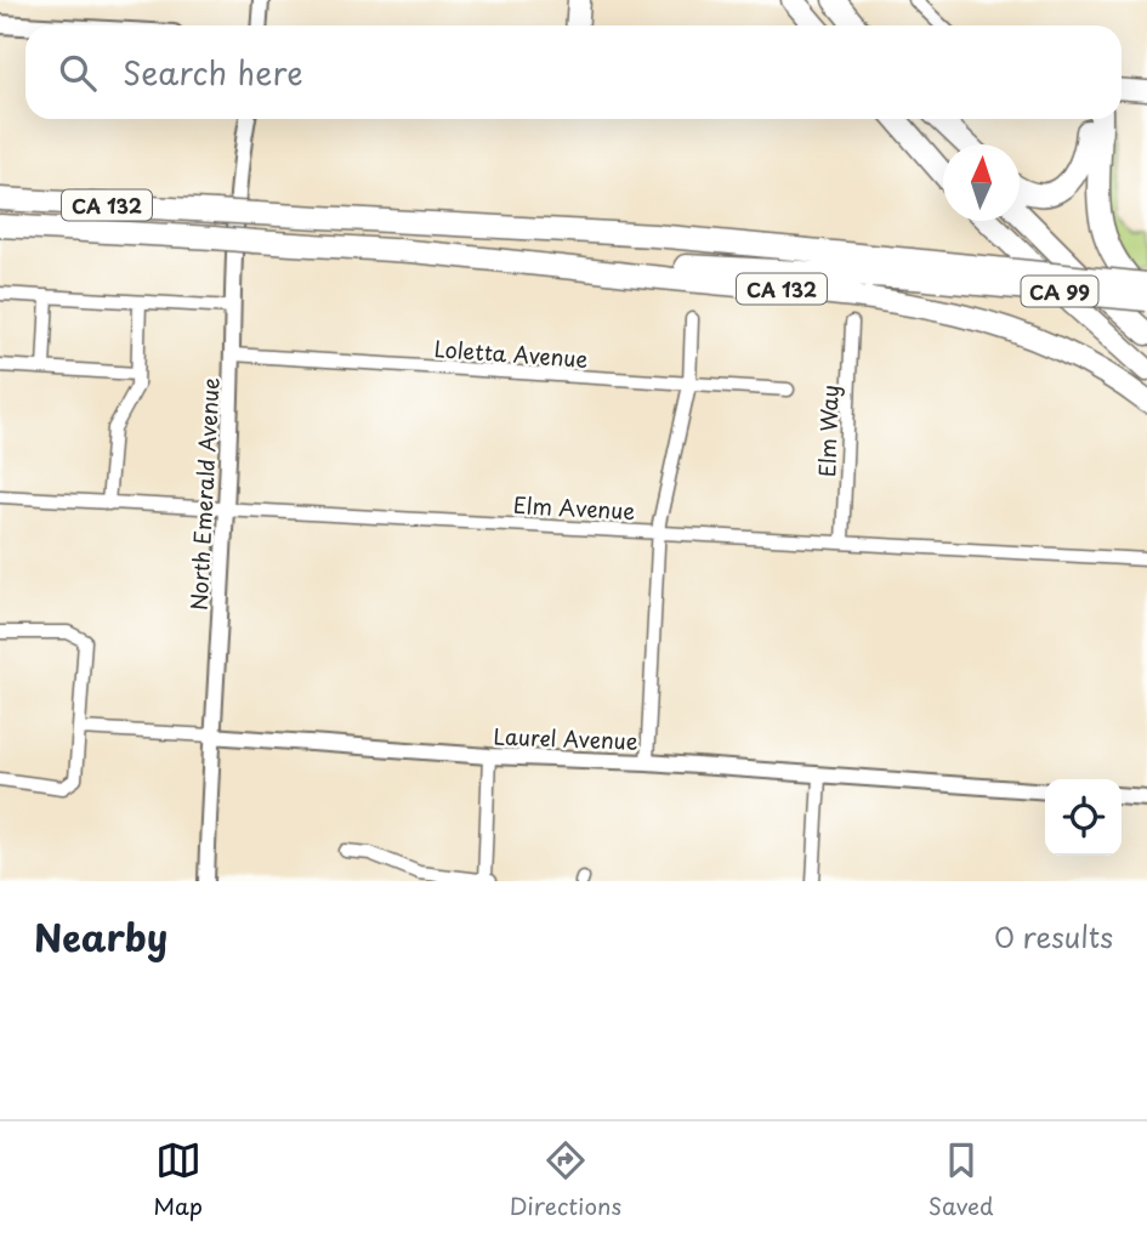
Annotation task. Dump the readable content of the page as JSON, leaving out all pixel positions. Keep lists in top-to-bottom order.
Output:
{
  "streets": {
    "highway": ["CA 132", "CA 99"],
    "street": [
      "Loletta Avenue",
      "Elm Way",
      "North Emerald Avenue",
      "Elm Avenue",
      "Laurel Avenue"
    ]
  },
  "crossings": [
    ["Loletta Avenue", "North Emerald Avenue"],
    ["Elm Way", "Elm Avenue"],
    ["North Emerald Avenue", "Elm Avenue"],
    ["North Emerald Avenue", "Laurel Avenue"]
  ],
  "north": "top",
  "page": {
    "search": "Search here",
    "heading": ["Nearby", "0 results"],
    "nav": ["Map", "Directions", "Saved"]
  }
}
